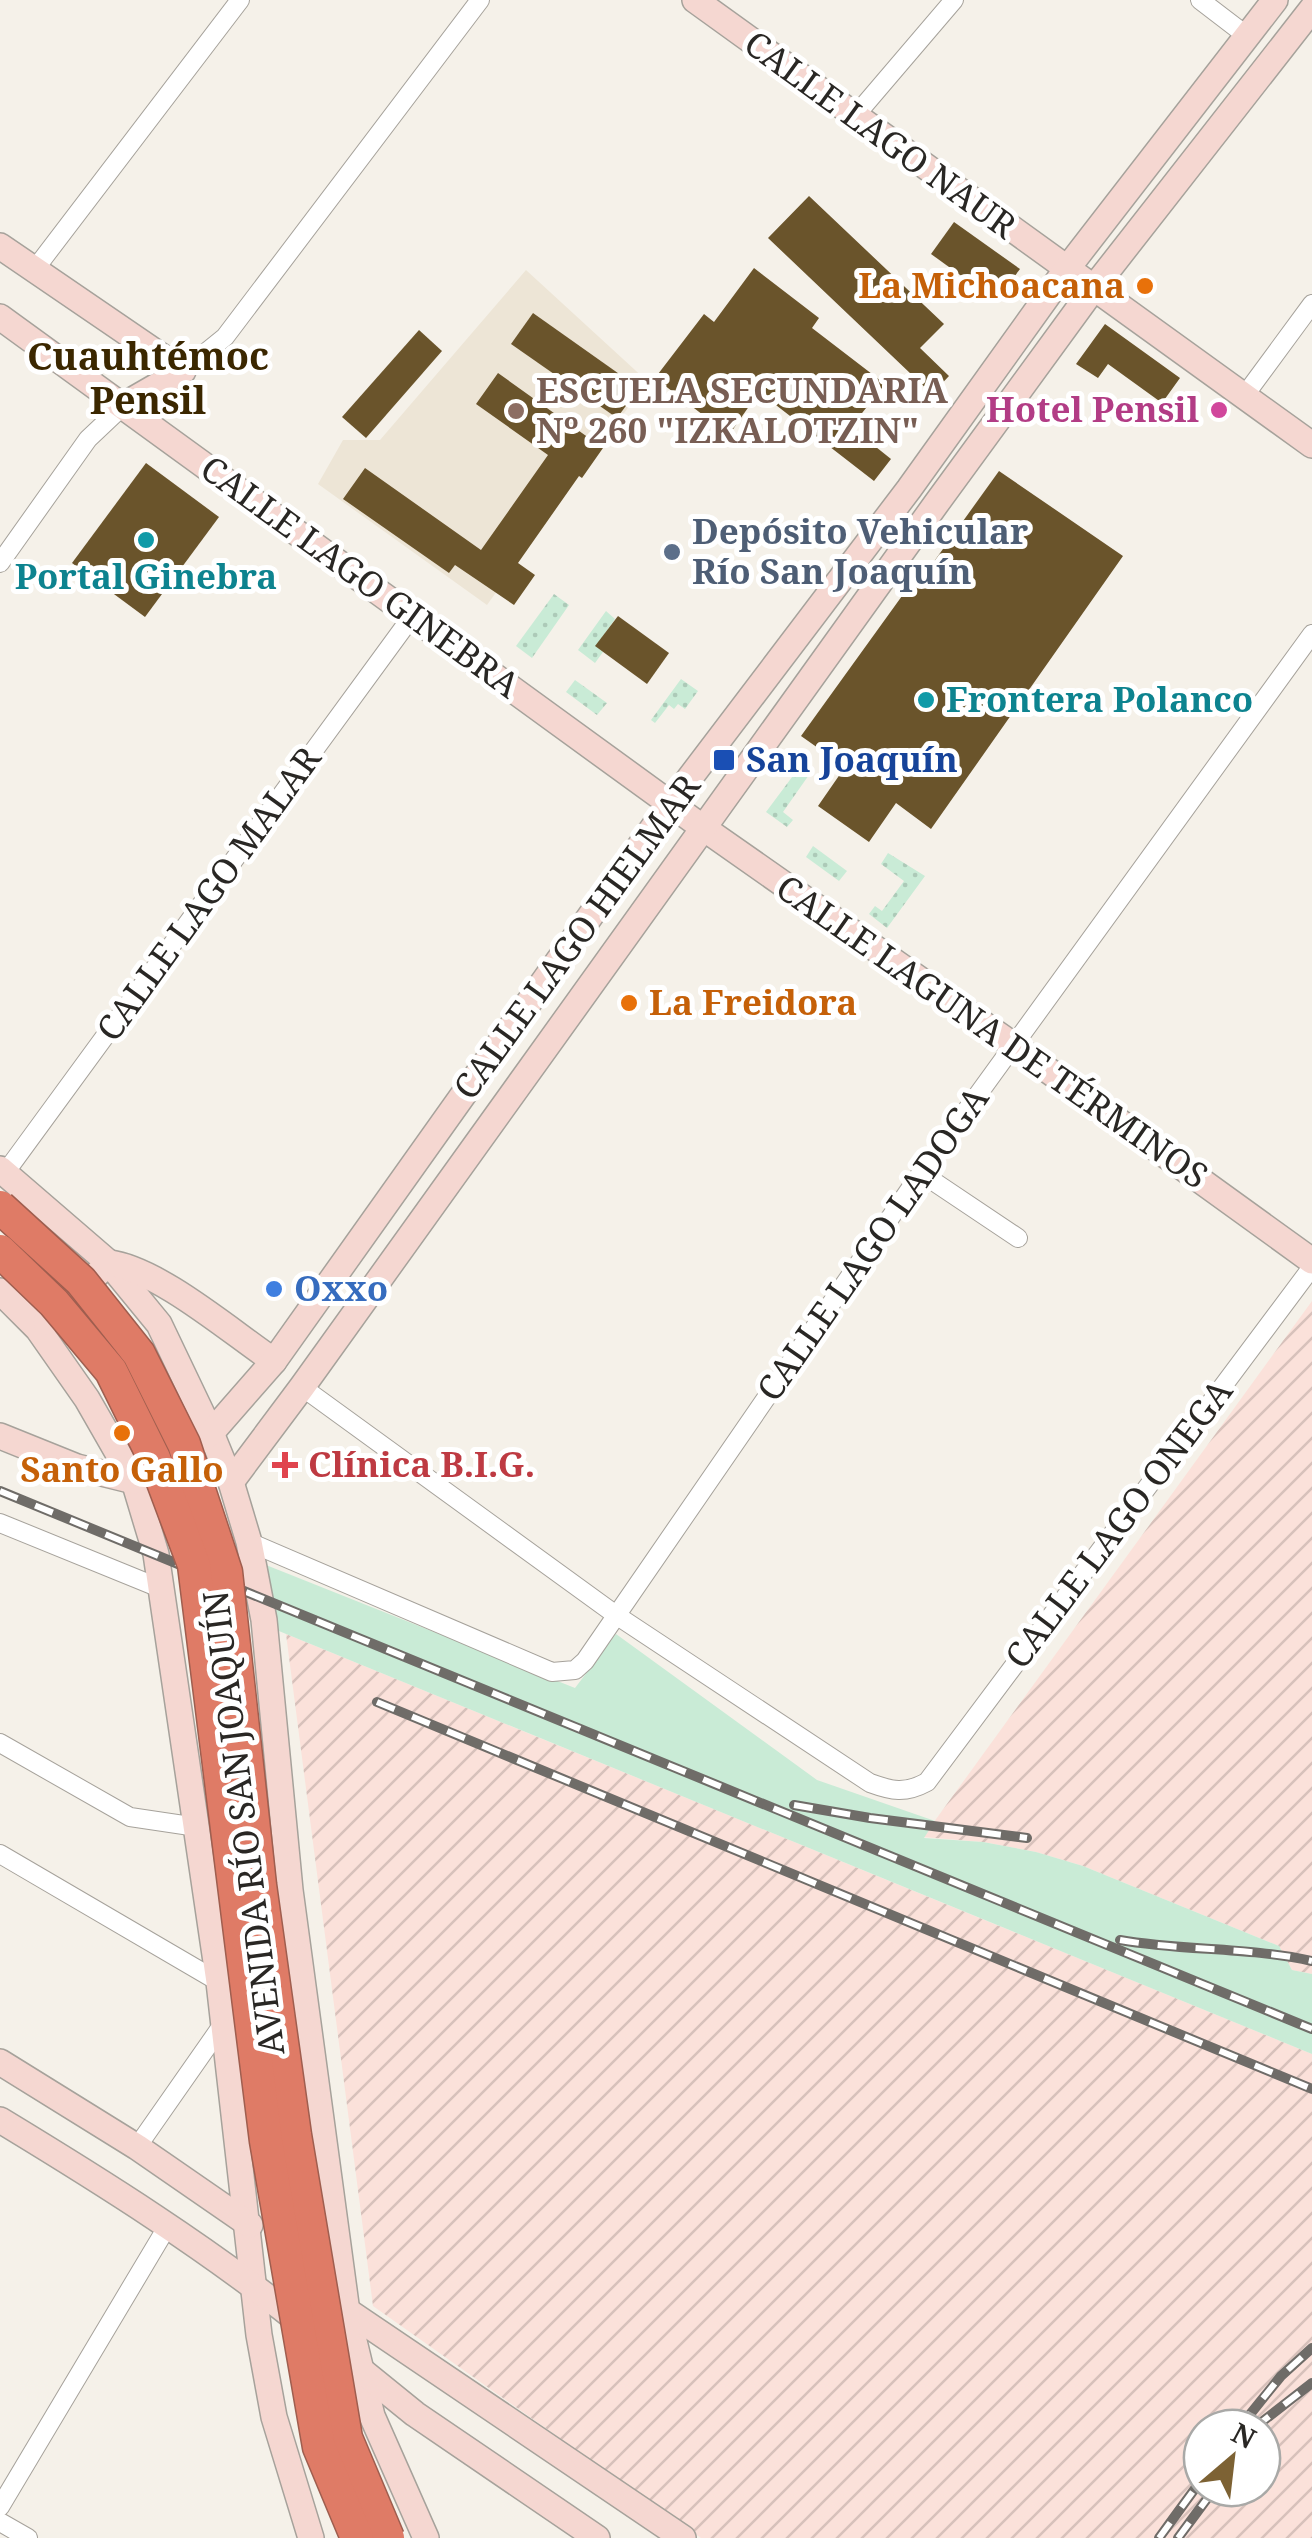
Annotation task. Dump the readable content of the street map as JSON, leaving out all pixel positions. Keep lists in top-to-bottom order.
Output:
{
  "streets": {
    "highway": ["AVENIDA RÍO SAN JOAQUÍN"],
    "street": [
      "CALLE LAGO NAUR",
      "CALLE LAGO GINEBRA",
      "CALLE LAGO MALAR",
      "CALLE LAGO HIELMAR",
      "CALLE LAGUNA DE TÉRMINOS",
      "CALLE LAGO LADOGA",
      "CALLE LAGO ONEGA"
    ]
  },
  "crossings": [
    ["CALLE LAGO NAUR", "CALLE LAGO HIELMAR"],
    ["CALLE LAGO GINEBRA", "CALLE LAGO MALAR"],
    ["CALLE LAGO GINEBRA", "CALLE LAGO HIELMAR"],
    ["CALLE LAGO GINEBRA", "CALLE LAGUNA DE TÉRMINOS"],
    ["CALLE LAGO MALAR", "AVENIDA RÍO SAN JOAQUÍN"],
    ["CALLE LAGO HIELMAR", "CALLE LAGUNA DE TÉRMINOS"],
    ["CALLE LAGO HIELMAR", "AVENIDA RÍO SAN JOAQUÍN"],
    ["CALLE LAGUNA DE TÉRMINOS", "CALLE LAGO LADOGA"],
    ["CALLE LAGUNA DE TÉRMINOS", "CALLE LAGO ONEGA"],
    ["CALLE LAGO LADOGA", "CALLE LAGO ONEGA"],
    ["CALLE LAGO LADOGA", "AVENIDA RÍO SAN JOAQUÍN"]
  ],
  "districts": ["Cuauhtémoc Pensil"],
  "places": {
    "other": [
      "La Michoacana",
      "Hotel Pensil",
      "ESCUELA SECUNDARIA Nº 260 \"IZKALOTZIN\"",
      "Portal Ginebra",
      "Depósito Vehicular Río San Joaquín",
      "Frontera Polanco",
      "La Freidora",
      "Oxxo",
      "Santo Gallo"
    ],
    "transit": ["San Joaquín"],
    "health": ["Clínica B.I.G."]
  },
  "north": "top right"
}
